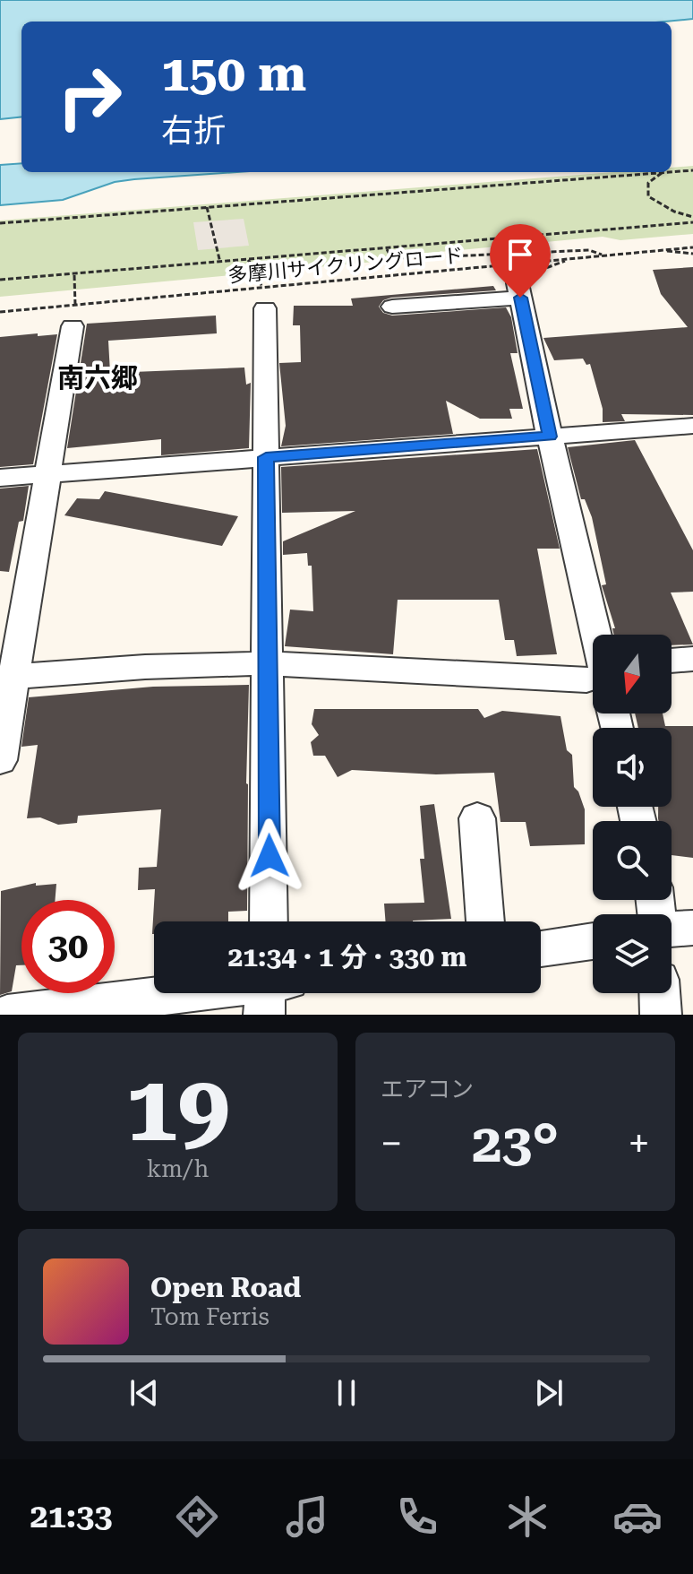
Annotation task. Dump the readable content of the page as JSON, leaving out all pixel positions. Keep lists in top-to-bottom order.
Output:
{
  "streets": {
    "path": ["多摩川サイクリングロード"]
  },
  "districts": ["南六郷"],
  "north": "bottom",
  "page": {
    "turn": ["150 m", "右折"],
    "limit": "30",
    "trip": "21:34 · 1 分 · 330 m",
    "tile": [
      ["19", "km/h"],
      "エアコン"
    ],
    "heat": ["−", "23°", "+"],
    "song": ["Open Road", "Tom Ferris"],
    "tabs": "21:33"
  }
}
